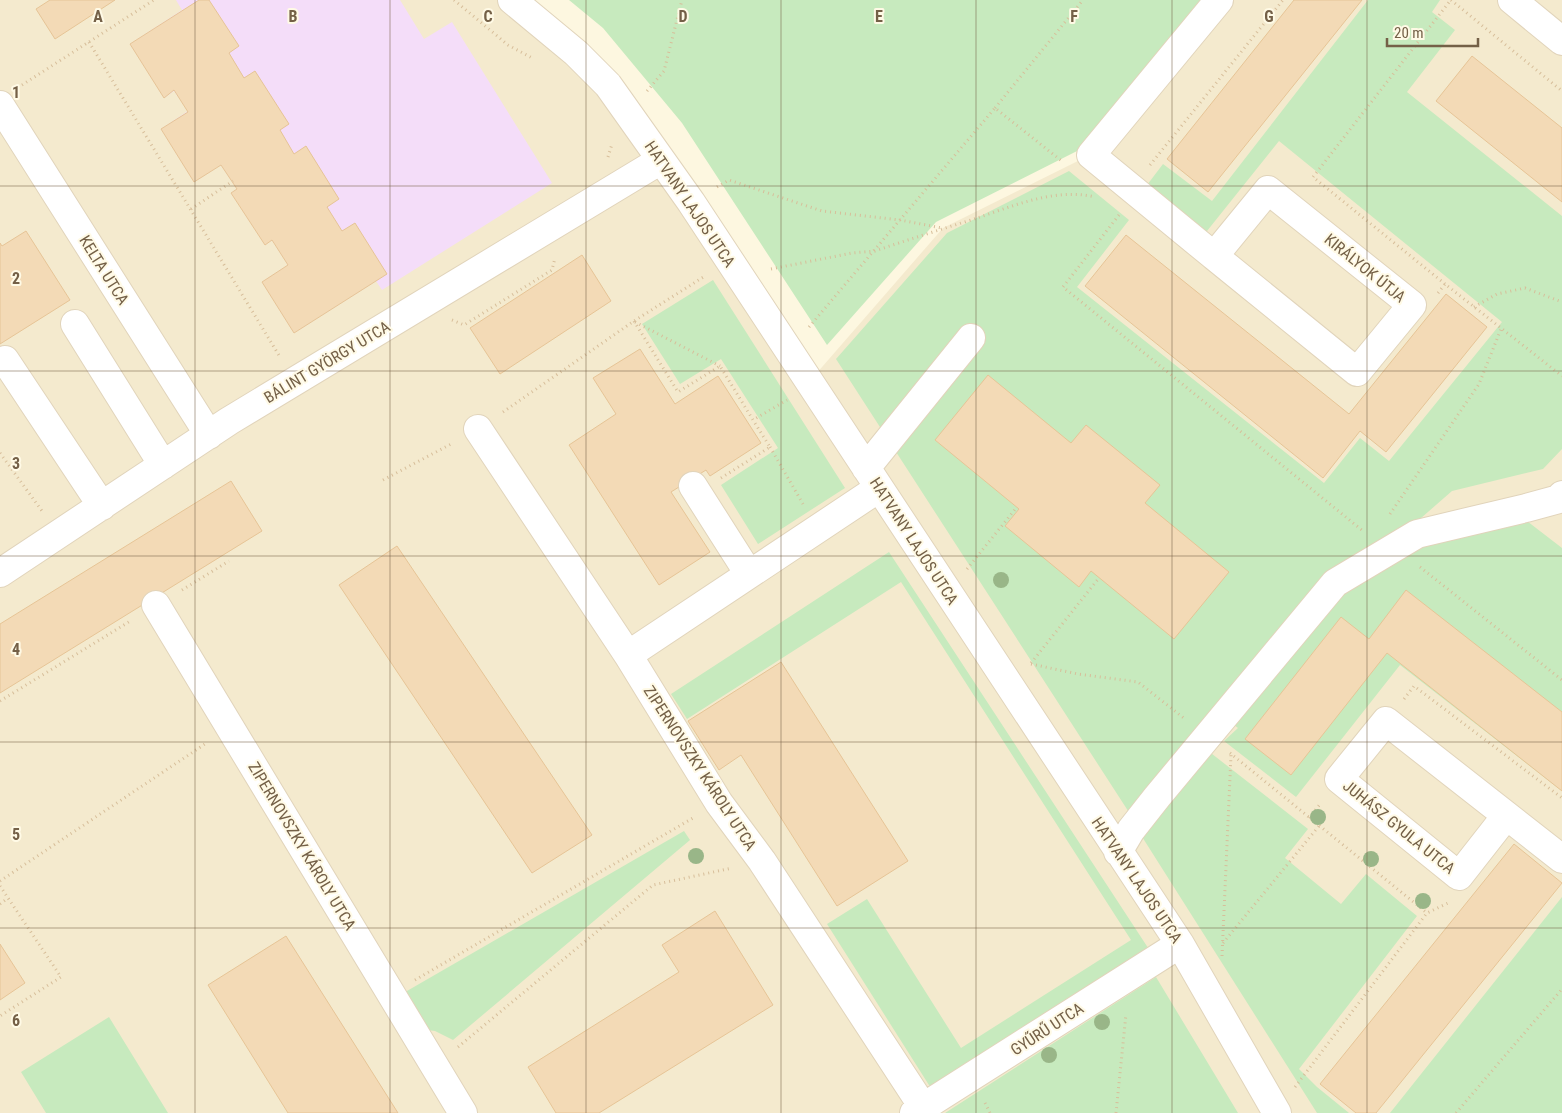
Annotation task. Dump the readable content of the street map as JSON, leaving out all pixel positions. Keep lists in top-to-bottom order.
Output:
{
  "streets": {
    "street": [
      "HATVANY LAJOS UTCA",
      "KIRÁLYOK ÚTJA",
      "KELTA UTCA",
      "BÁLINT GYÖRGY UTCA",
      "ZIPERNOVSZKY KÁROLY UTCA",
      "JUHÁSZ GYULA UTCA",
      "GYŰRŰ UTCA"
    ]
  },
  "crossings": [
    ["HATVANY LAJOS UTCA", "BÁLINT GYÖRGY UTCA"],
    ["HATVANY LAJOS UTCA", "GYŰRŰ UTCA"],
    ["KELTA UTCA", "BÁLINT GYÖRGY UTCA"],
    ["ZIPERNOVSZKY KÁROLY UTCA", "GYŰRŰ UTCA"]
  ],
  "scale_bar": "20 m",
  "grid": {
    "columns": [
      "A",
      "B",
      "C",
      "D",
      "E",
      "F",
      "G"
    ],
    "rows": [
      "1",
      "2",
      "3",
      "4",
      "5",
      "6"
    ]
  }
}
